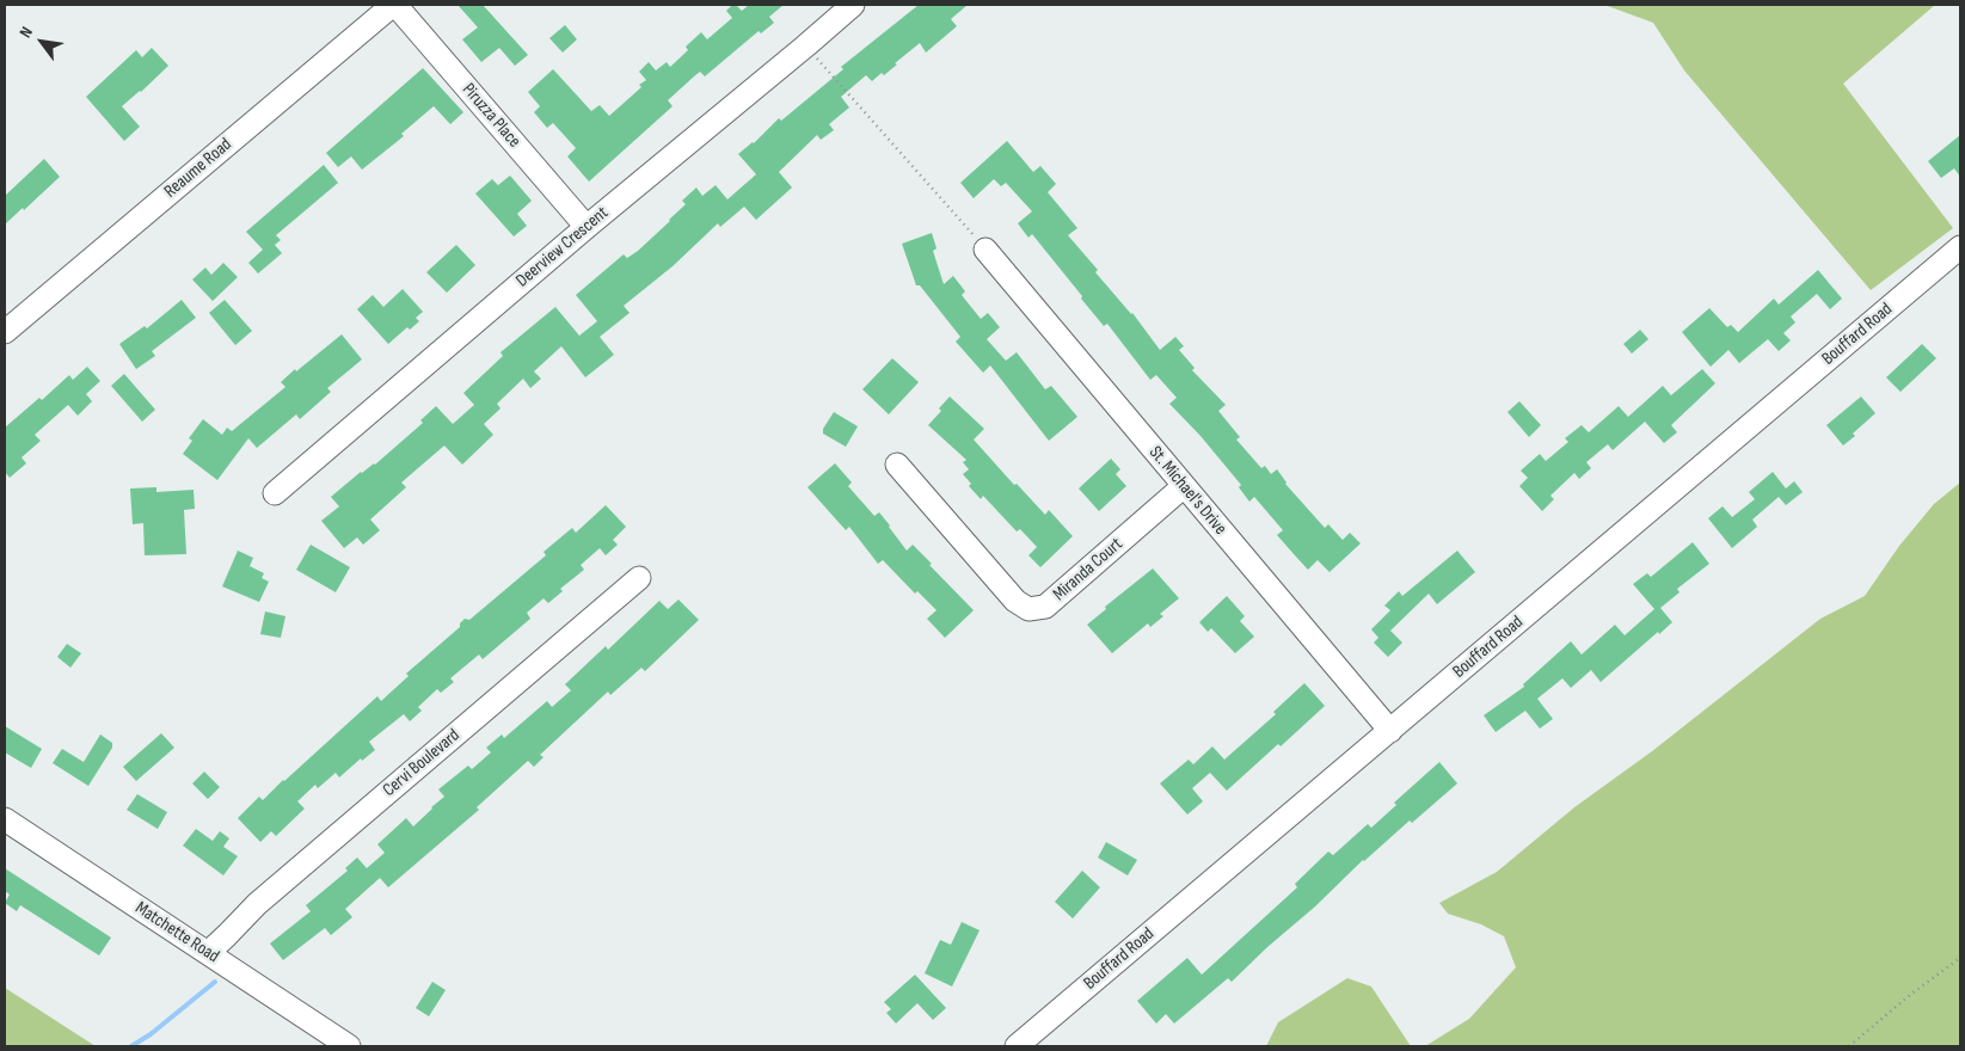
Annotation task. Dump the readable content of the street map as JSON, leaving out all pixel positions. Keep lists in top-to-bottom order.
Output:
{
  "streets": {
    "street": [
      "Piruzza Place",
      "Reaume Road",
      "Deerview Crescent",
      "Bouffard Road",
      "St. Michael's Drive",
      "Miranda Court",
      "Cervi Boulevard",
      "Matchette Road"
    ]
  },
  "crossings": [
    ["Piruzza Place", "Reaume Road"],
    ["Piruzza Place", "Deerview Crescent"],
    ["Bouffard Road", "St. Michael's Drive"],
    ["St. Michael's Drive", "Miranda Court"],
    ["Cervi Boulevard", "Matchette Road"]
  ],
  "north": "top left"
}
